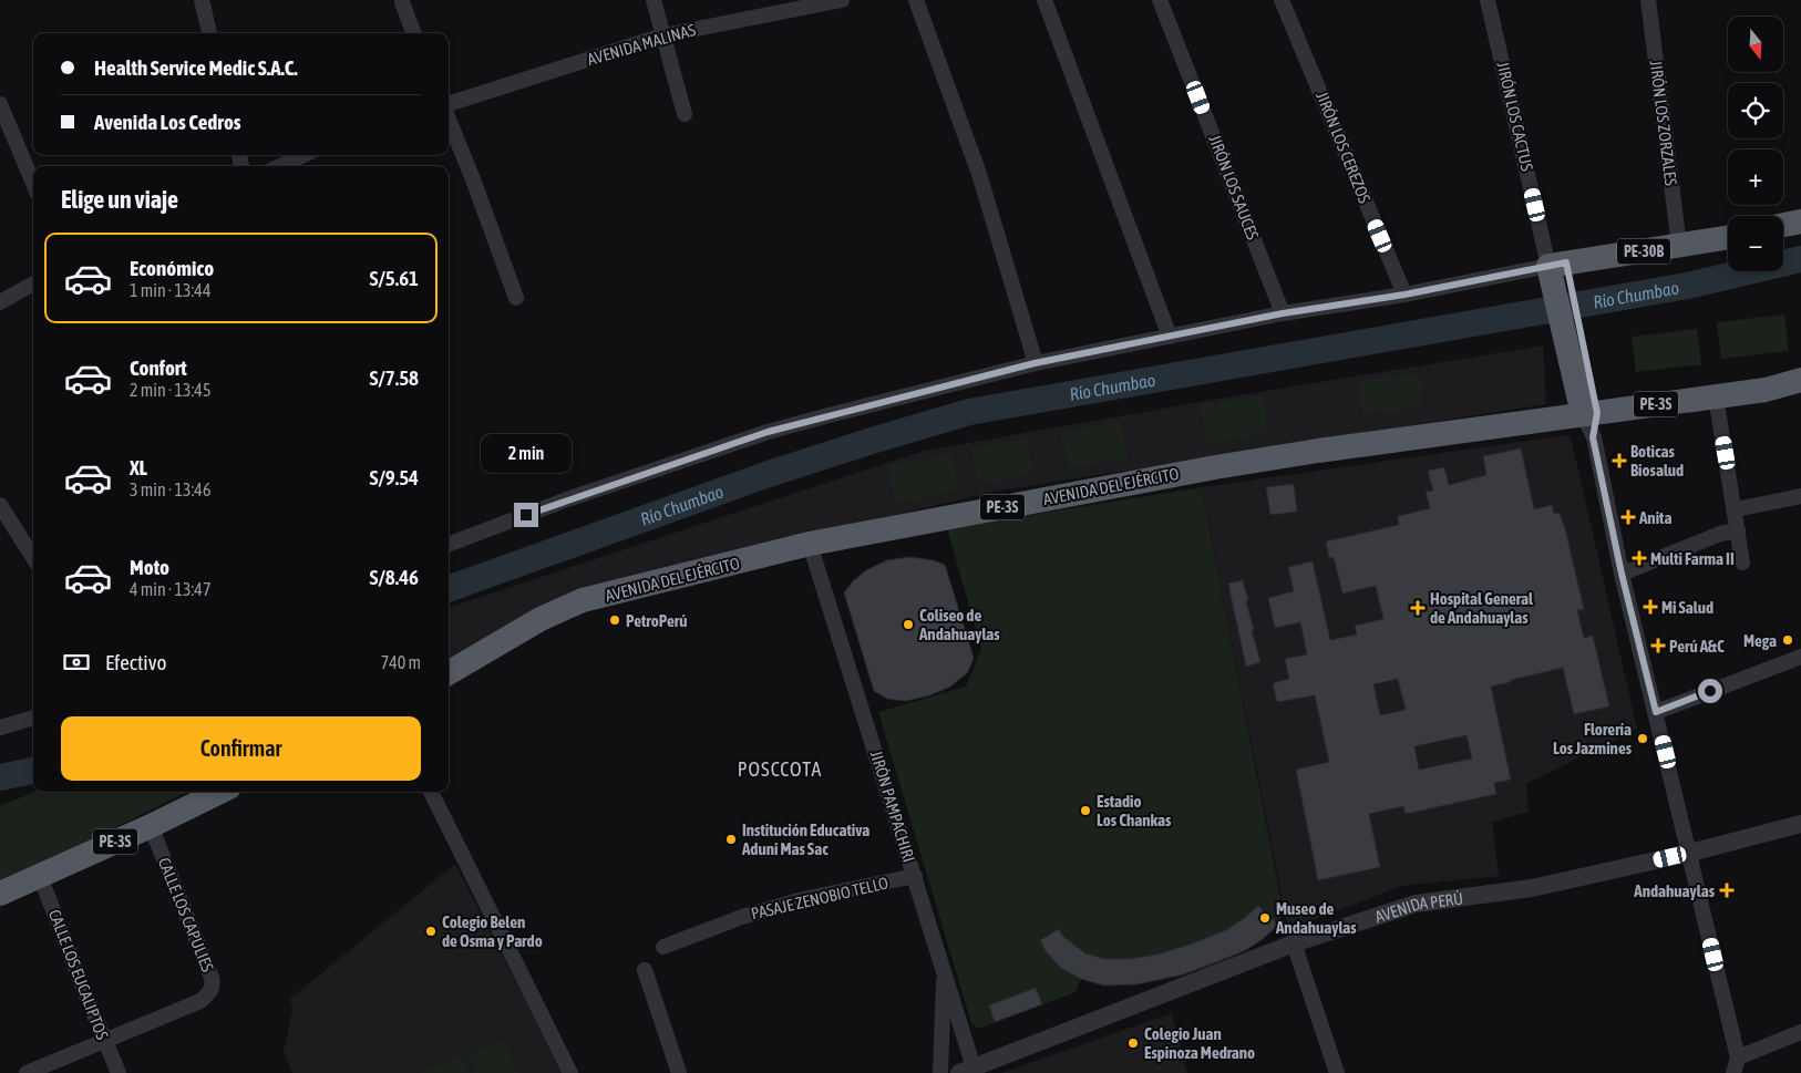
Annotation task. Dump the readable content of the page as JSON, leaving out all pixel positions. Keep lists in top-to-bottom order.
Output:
{
  "streets": {
    "highway": ["PE-30B", "PE-3S", "AVENIDA DEL EJÉRCITO"],
    "street": [
      "AVENIDA MALINAS",
      "JIRÓN LOS CACTUS",
      "JIRÓN LOS ZORZALES",
      "JIRÓN LOS CEREZOS",
      "JIRÓN LOS SAUCES",
      "JIRÓN PAMPACHIRI",
      "PASAJE ZENOBIO TELLO",
      "AVENIDA PERÚ",
      "CALLE LOS CAPULIES",
      "CALLE LOS EUCALIPTOS"
    ]
  },
  "crossings": [
    ["JIRÓN LOS CACTUS", "PE-30B"],
    ["JIRÓN LOS ZORZALES", "PE-30B"],
    ["PE-3S", "CALLE LOS CAPULIES"],
    ["PE-3S", "CALLE LOS EUCALIPTOS"],
    ["AVENIDA DEL EJÉRCITO", "JIRÓN PAMPACHIRI"],
    ["JIRÓN PAMPACHIRI", "PASAJE ZENOBIO TELLO"],
    ["JIRÓN PAMPACHIRI", "AVENIDA PERÚ"],
    ["CALLE LOS CAPULIES", "CALLE LOS EUCALIPTOS"]
  ],
  "districts": ["POSCCOTA"],
  "water": ["Río Chumbao"],
  "places": {
    "health": [
      "Boticas Biosalud",
      "Anita",
      "Multi Farma II",
      "Mi Salud",
      "Hospital General de Andahuaylas",
      "Perú A&C",
      "Andahuaylas"
    ],
    "other": [
      "PetroPerú",
      "Coliseo de Andahuaylas",
      "Mega",
      "Florería Los Jazmines",
      "Estadio Los Chankas",
      "Institución Educativa Aduni Mas Sac",
      "Museo de Andahuaylas",
      "Colegio Belen de Osma y Pardo",
      "Colegio Juan Espinoza Medrano"
    ]
  },
  "north": "bottom",
  "page": {
    "map_buttons": ["+", "−"],
    "banner": ["Health Service Medic S.A.C.", "Avenida Los Cedros"],
    "heading": "Elige un viaje",
    "list": [
      {
        "name": "Económico",
        "note": "1 min · 13:44",
        "value": "S/5.61"
      },
      {
        "name": "Confort",
        "note": "2 min · 13:45",
        "value": "S/7.58"
      },
      {
        "name": "XL",
        "note": "3 min · 13:46",
        "value": "S/9.54"
      },
      {
        "name": "Moto",
        "note": "4 min · 13:47",
        "value": "S/8.46"
      }
    ],
    "bubble": "2 min",
    "pay": ["Efectivo", "740 m"],
    "buttons": "Confirmar"
  }
}
